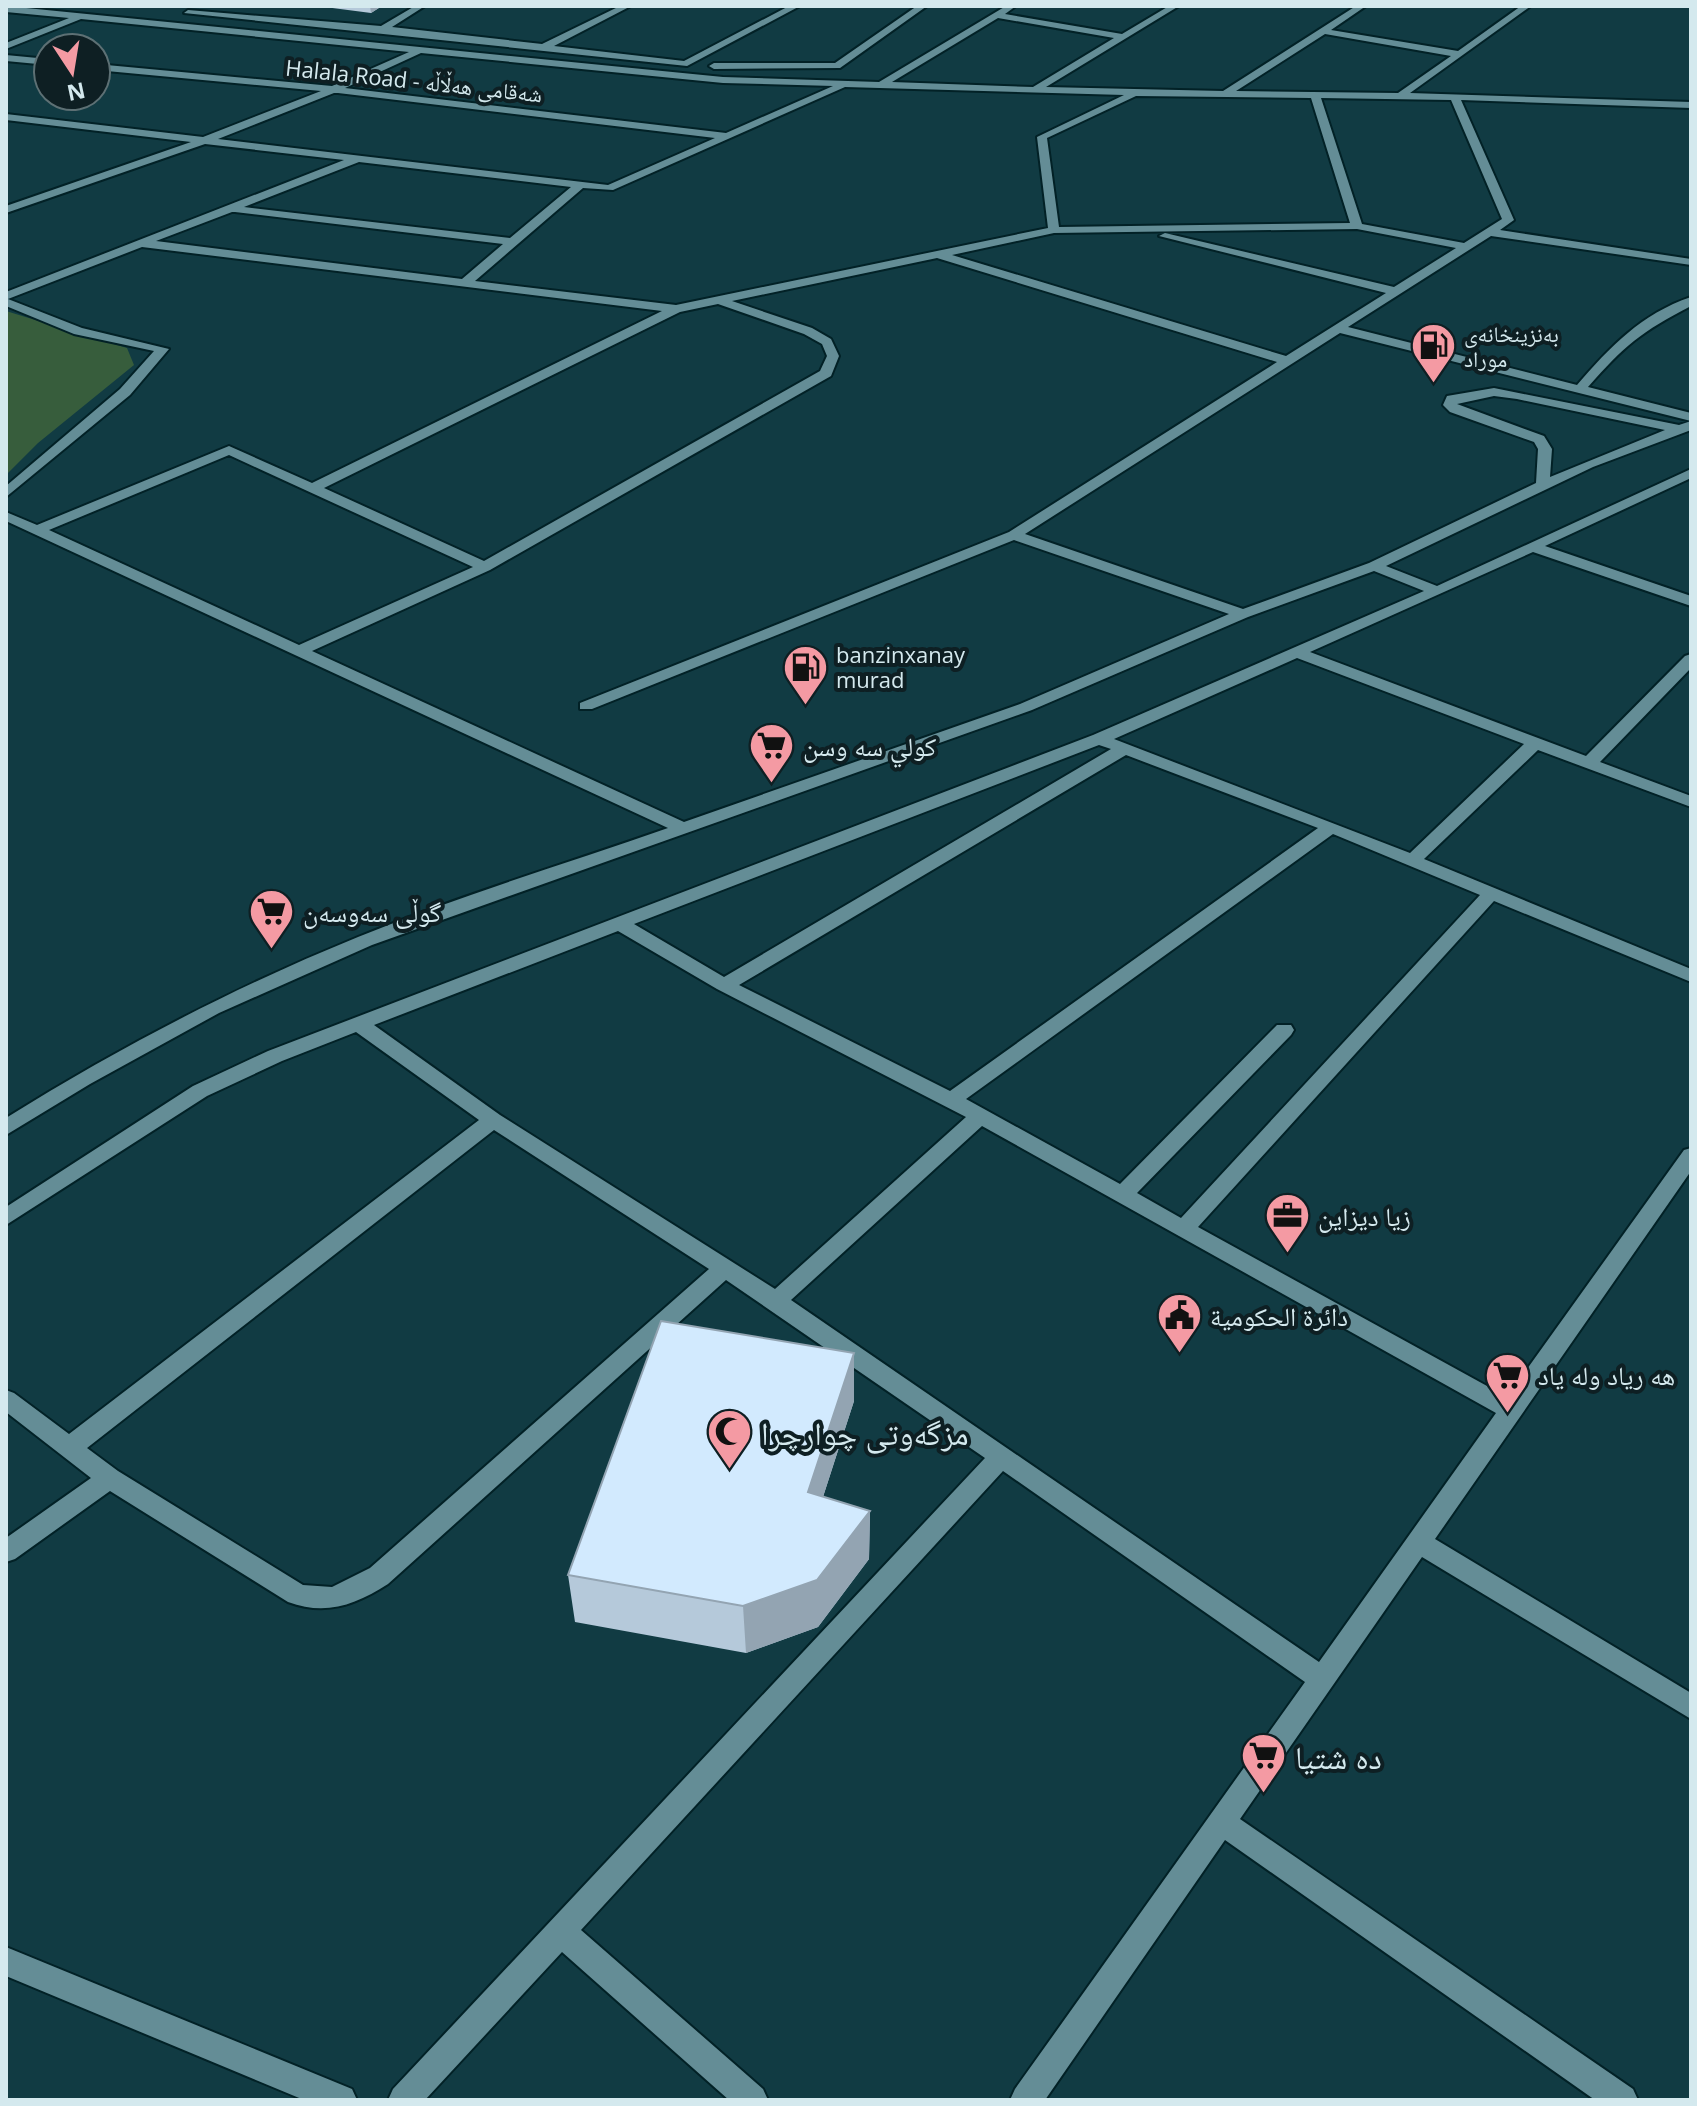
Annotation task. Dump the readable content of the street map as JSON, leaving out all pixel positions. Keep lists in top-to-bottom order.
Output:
{
  "streets": {
    "street": ["Halala Road - شەقامی هەڵاڵە"]
  },
  "places": {
    "fuel station": ["بەنزینخانەی موراد", "banzinxanay murad"],
    "supermarket": [
      "كولي سه وسن",
      "گوڵی سەوسەن",
      "هه رياد وله ياد",
      "ده شتيا"
    ],
    "office": ["زیا دیزاین"],
    "public building": ["دائرة الحكومية"],
    "mosque": ["مزگەوتی چوارچرا"]
  },
  "north": "bottom"
}
